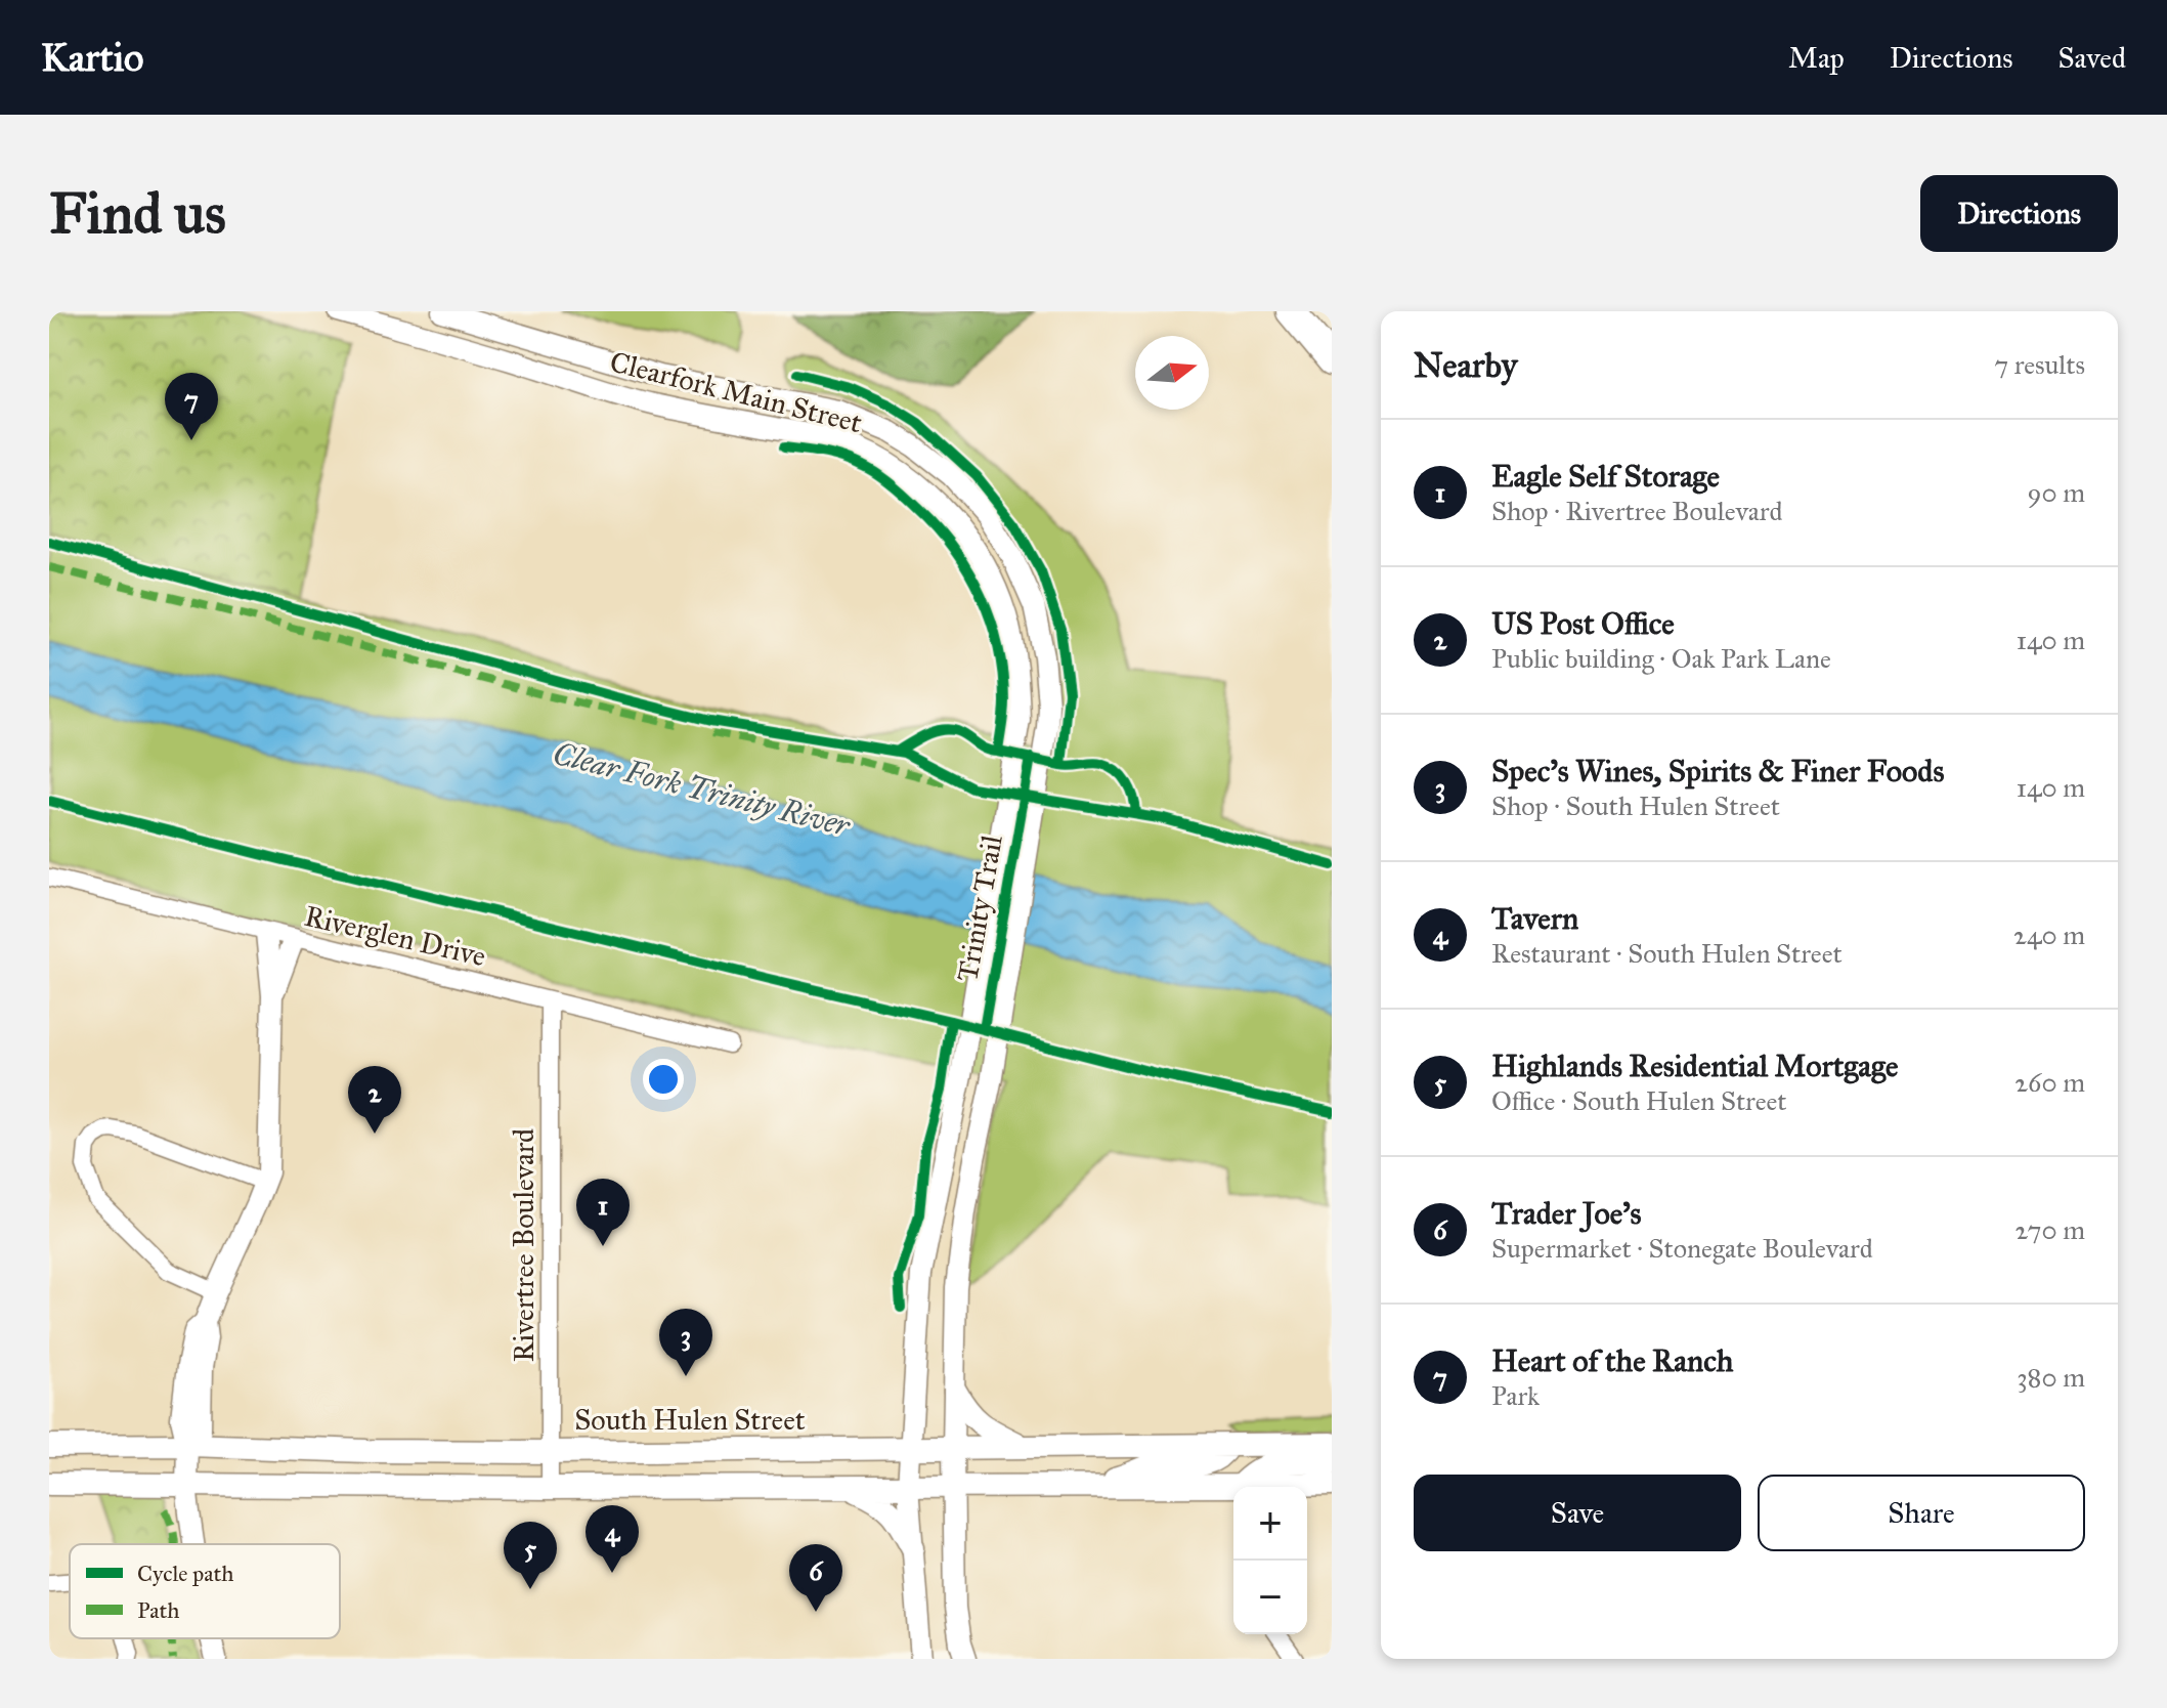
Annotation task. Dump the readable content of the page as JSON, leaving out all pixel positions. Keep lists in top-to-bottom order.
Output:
{
  "streets": {
    "main road": ["South Hulen Street"],
    "street": ["Clearfork Main Street", "Riverglen Drive", "Rivertree Boulevard"],
    "cycle path": ["Trinity Trail"]
  },
  "crossings": [
    ["Clearfork Main Street", "South Hulen Street"],
    ["Riverglen Drive", "Rivertree Boulevard"],
    ["Rivertree Boulevard", "South Hulen Street"]
  ],
  "water": ["Clear Fork Trinity River"],
  "legend": ["Cycle path", "Path"],
  "north": "right",
  "page": {
    "header": "Kartio",
    "nav": ["Map", "Directions", "Saved"],
    "buttons": [
      "Directions",
      ["Save", "Share"]
    ],
    "title": "Find us",
    "heading": ["Nearby", "7 results"],
    "pins": [
      "7",
      "2",
      "1",
      "3",
      "4",
      "5",
      "6"
    ],
    "list": [
      {
        "mark": "1",
        "name": "Eagle Self Storage",
        "note": "Shop · Rivertree Boulevard",
        "value": "90 m"
      },
      {
        "mark": "2",
        "name": "US Post Office",
        "note": "Public building · Oak Park Lane",
        "value": "140 m"
      },
      {
        "mark": "3",
        "name": "Spec's Wines, Spirits & Finer Foods",
        "note": "Shop · South Hulen Street",
        "value": "140 m"
      },
      {
        "mark": "4",
        "name": "Tavern",
        "note": "Restaurant · South Hulen Street",
        "value": "240 m"
      },
      {
        "mark": "5",
        "name": "Highlands Residential Mortgage",
        "note": "Office · South Hulen Street",
        "value": "260 m"
      },
      {
        "mark": "6",
        "name": "Trader Joe's",
        "note": "Supermarket · Stonegate Boulevard",
        "value": "270 m"
      },
      {
        "mark": "7",
        "name": "Heart of the Ranch",
        "note": "Park",
        "value": "380 m"
      }
    ],
    "map_buttons": ["+", "−"]
  }
}
